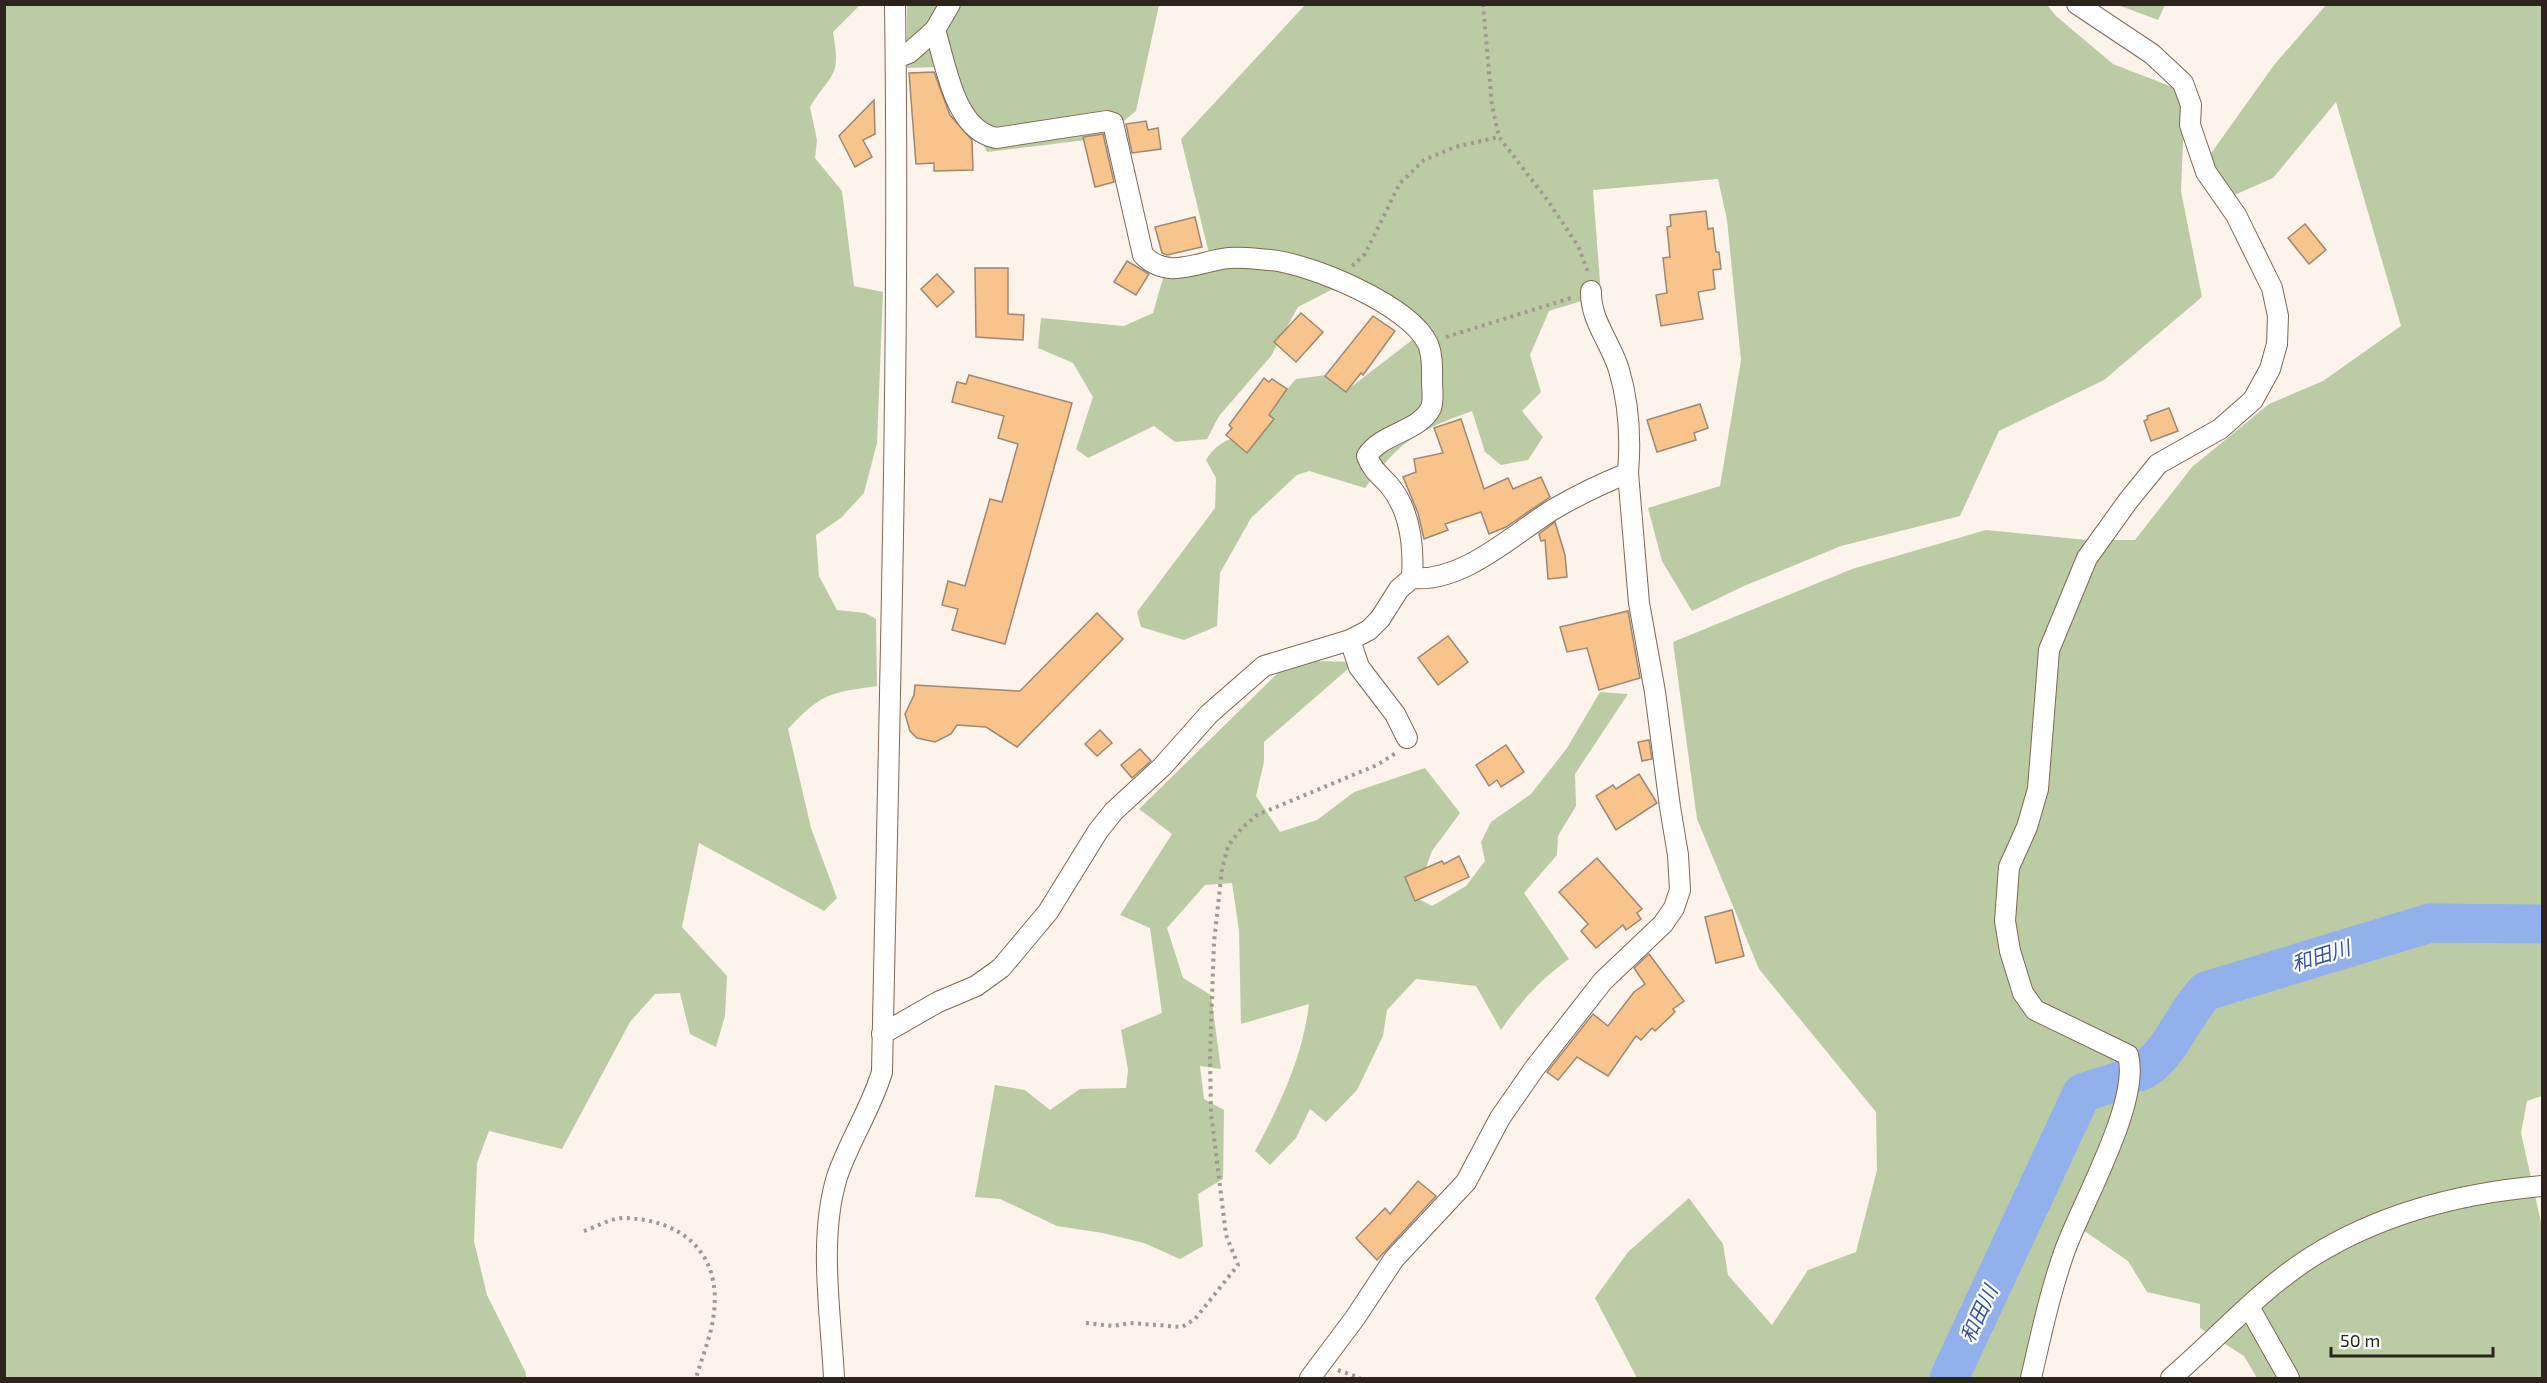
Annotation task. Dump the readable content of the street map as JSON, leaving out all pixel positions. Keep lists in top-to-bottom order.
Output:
{
  "water": ["和田川"],
  "scale_bar": "50 m"
}
